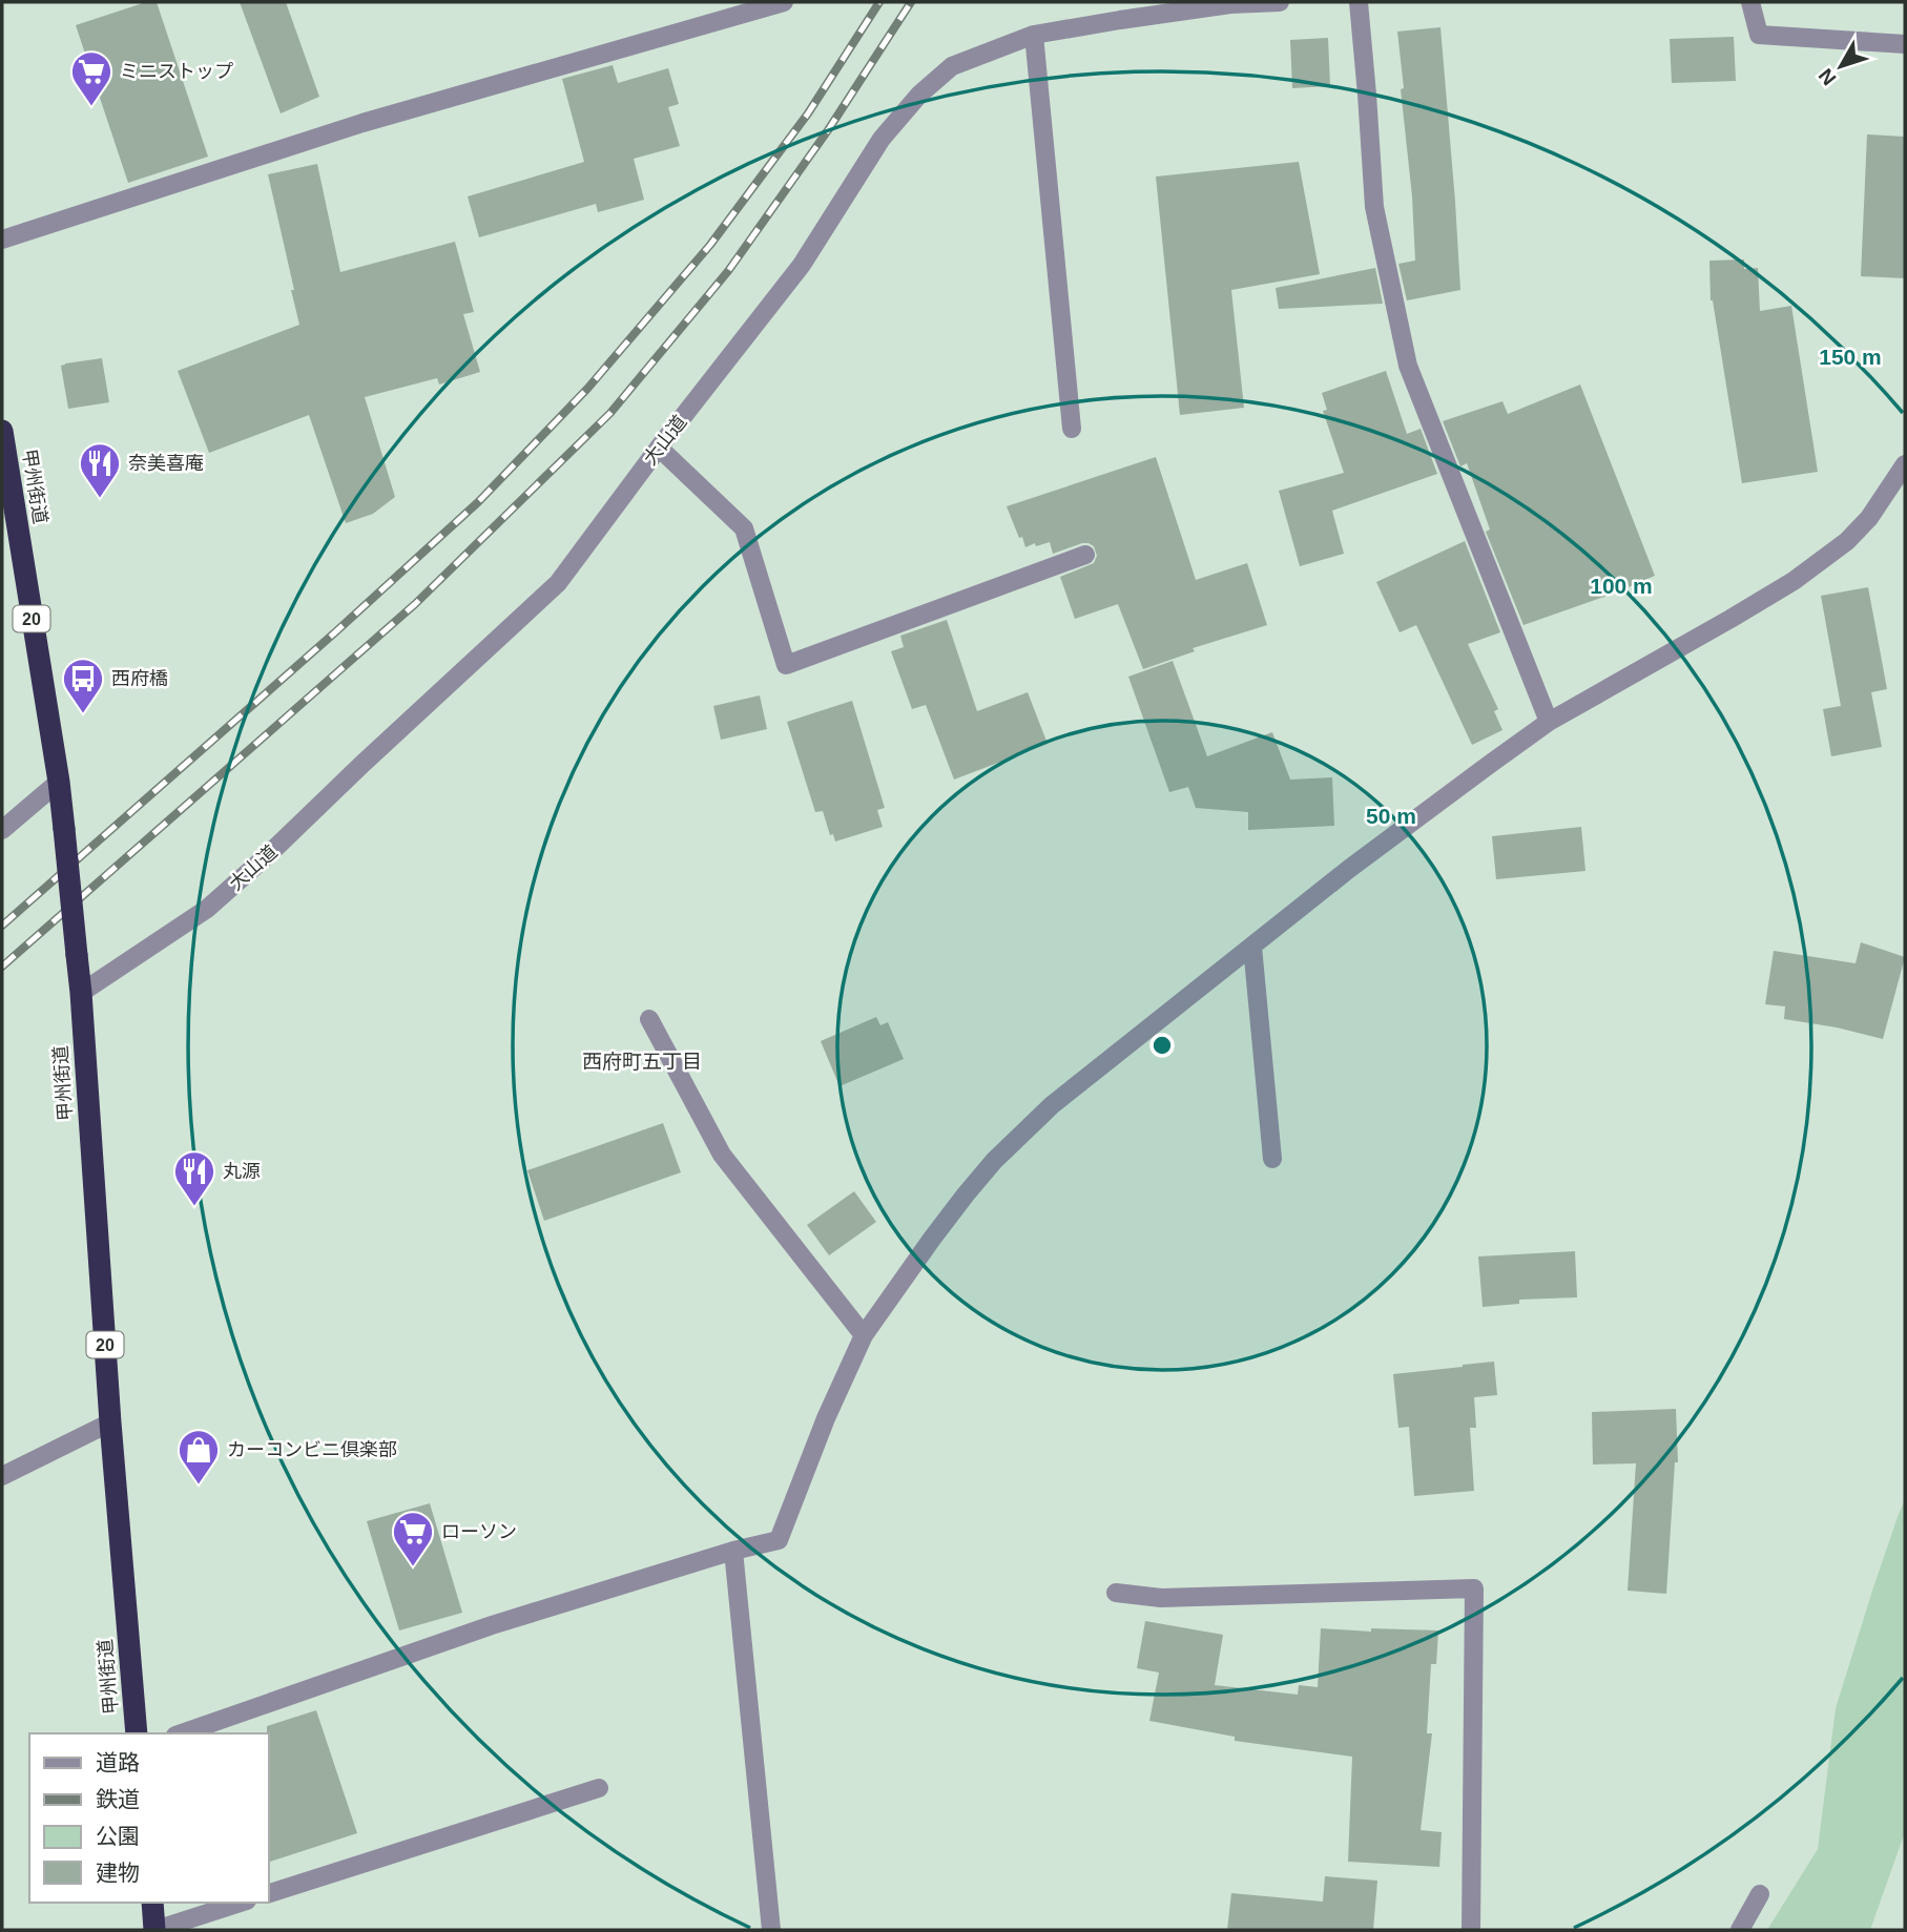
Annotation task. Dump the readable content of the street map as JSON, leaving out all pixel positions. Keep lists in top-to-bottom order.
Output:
{
  "streets": {
    "highway": ["甲州街道", "20"],
    "street": ["大山道"]
  },
  "crossings": [
    ["大山道", "甲州街道"]
  ],
  "districts": ["西府町五丁目"],
  "places": {
    "supermarket": ["ミニストップ", "ローソン"],
    "restaurant": ["奈美喜庵", "丸源"],
    "bus stop": ["西府橋"],
    "shop": ["カーコンビニ倶楽部"]
  },
  "legend": [
    "道路",
    "鉄道",
    "公園",
    "建物"
  ],
  "north": "bottom left",
  "rings": ["150 m", "100 m", "50 m"]
}
